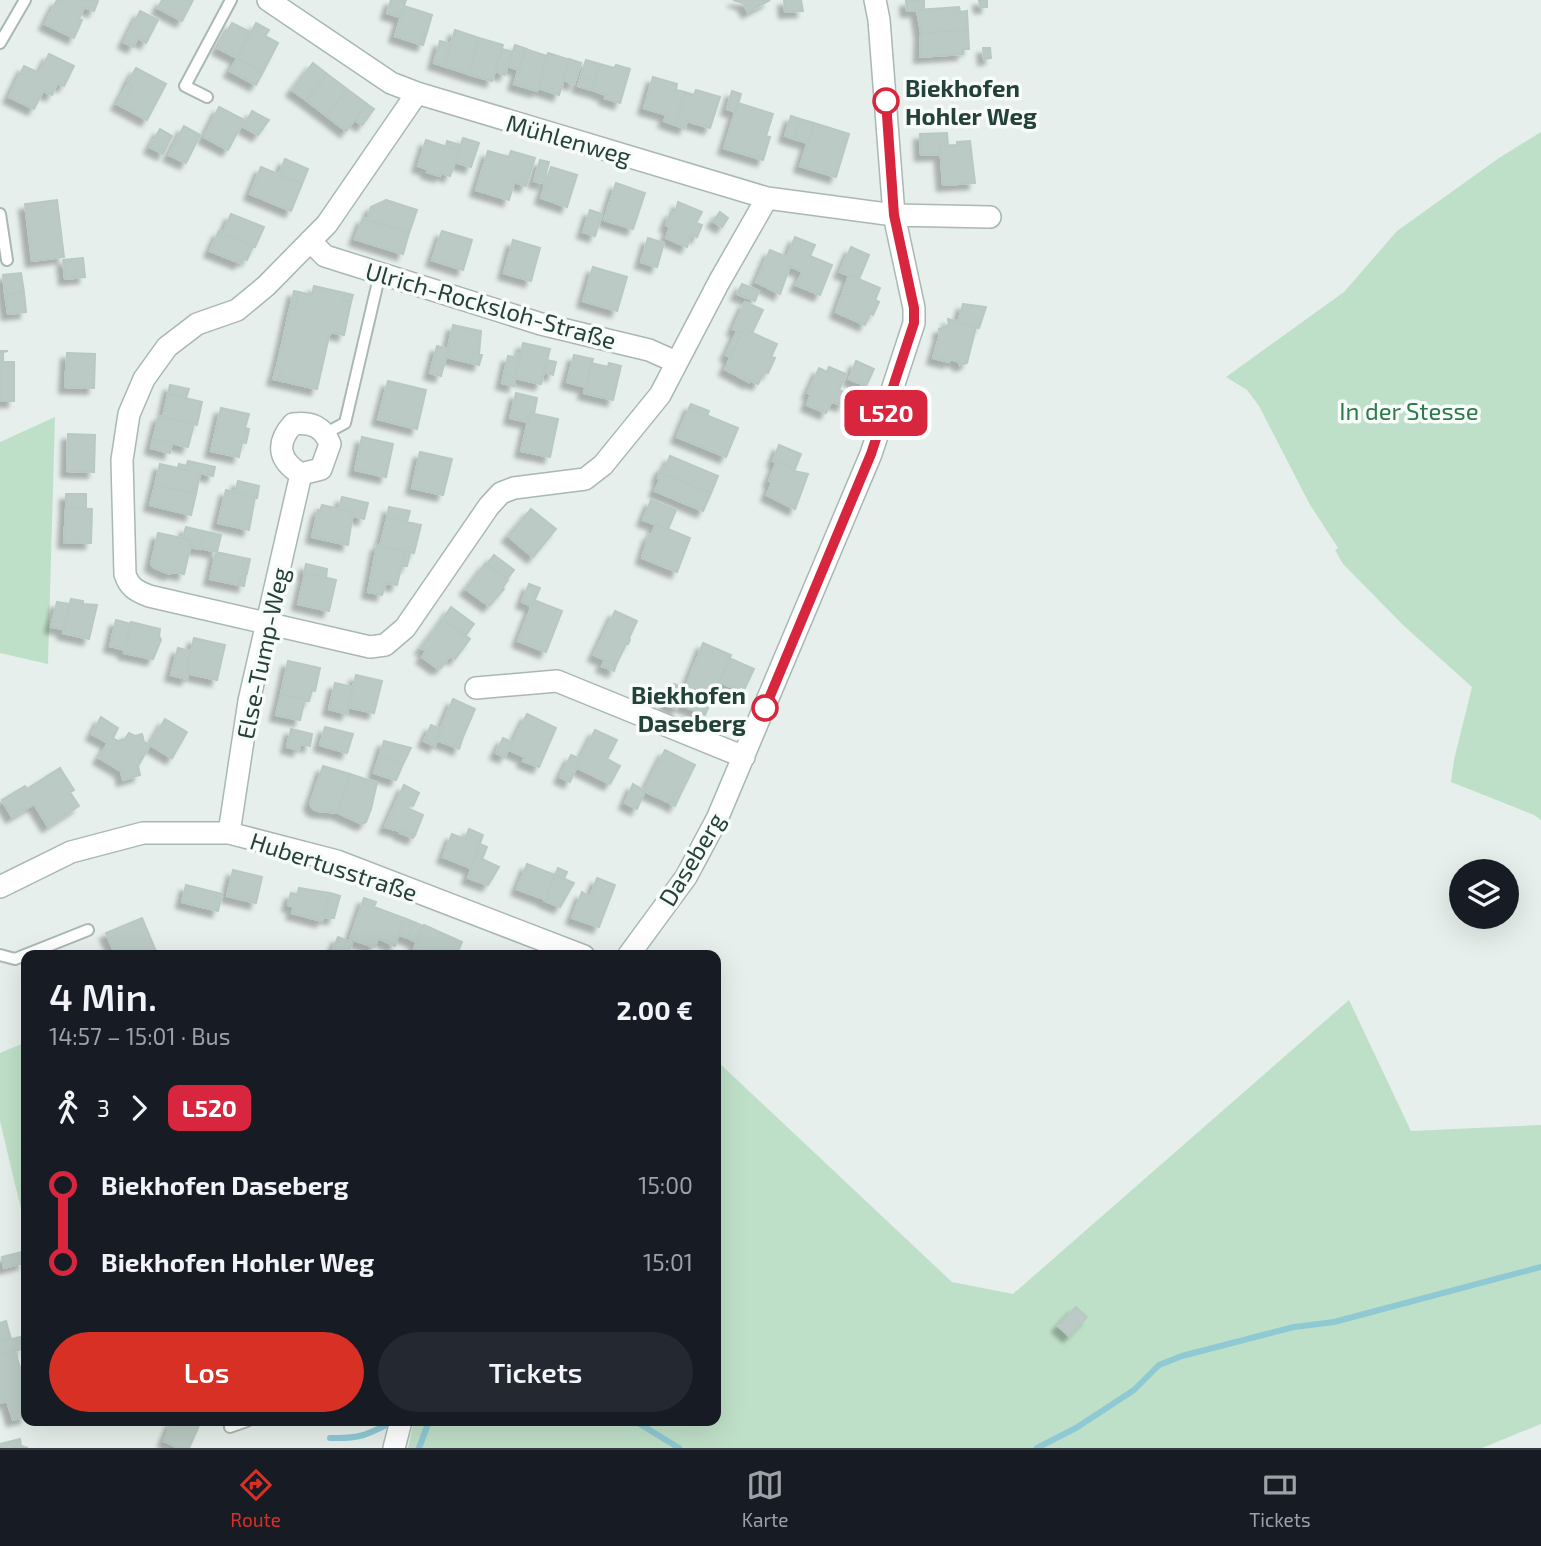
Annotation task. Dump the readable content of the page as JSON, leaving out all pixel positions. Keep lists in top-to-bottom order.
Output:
{
  "streets": {
    "street": [
      "Mühlenweg",
      "Ulrich-Rocksloh-Straße",
      "Else-Tump-Weg",
      "Daseberg",
      "Hubertusstraße"
    ]
  },
  "crossings": [
    ["Mühlenweg", "Daseberg"],
    ["Else-Tump-Weg", "Hubertusstraße"]
  ],
  "parks": ["In der Stesse"],
  "places": ["Biekhofen Hohler Weg", "Biekhofen Daseberg"],
  "lines": ["bus line L520"],
  "page": {
    "on_map": "L520",
    "heading": ["4 Min.", "14:57 – 15:01 · Bus", "2.00 €"],
    "legs": ["3", "L520"],
    "list": [
      {
        "name": "Biekhofen Daseberg",
        "value": "15:00"
      },
      {
        "name": "Biekhofen Hohler Weg",
        "value": "15:01"
      }
    ],
    "buttons": ["Los", "Tickets"],
    "tabs": ["Route", "Karte", "Tickets"]
  }
}
